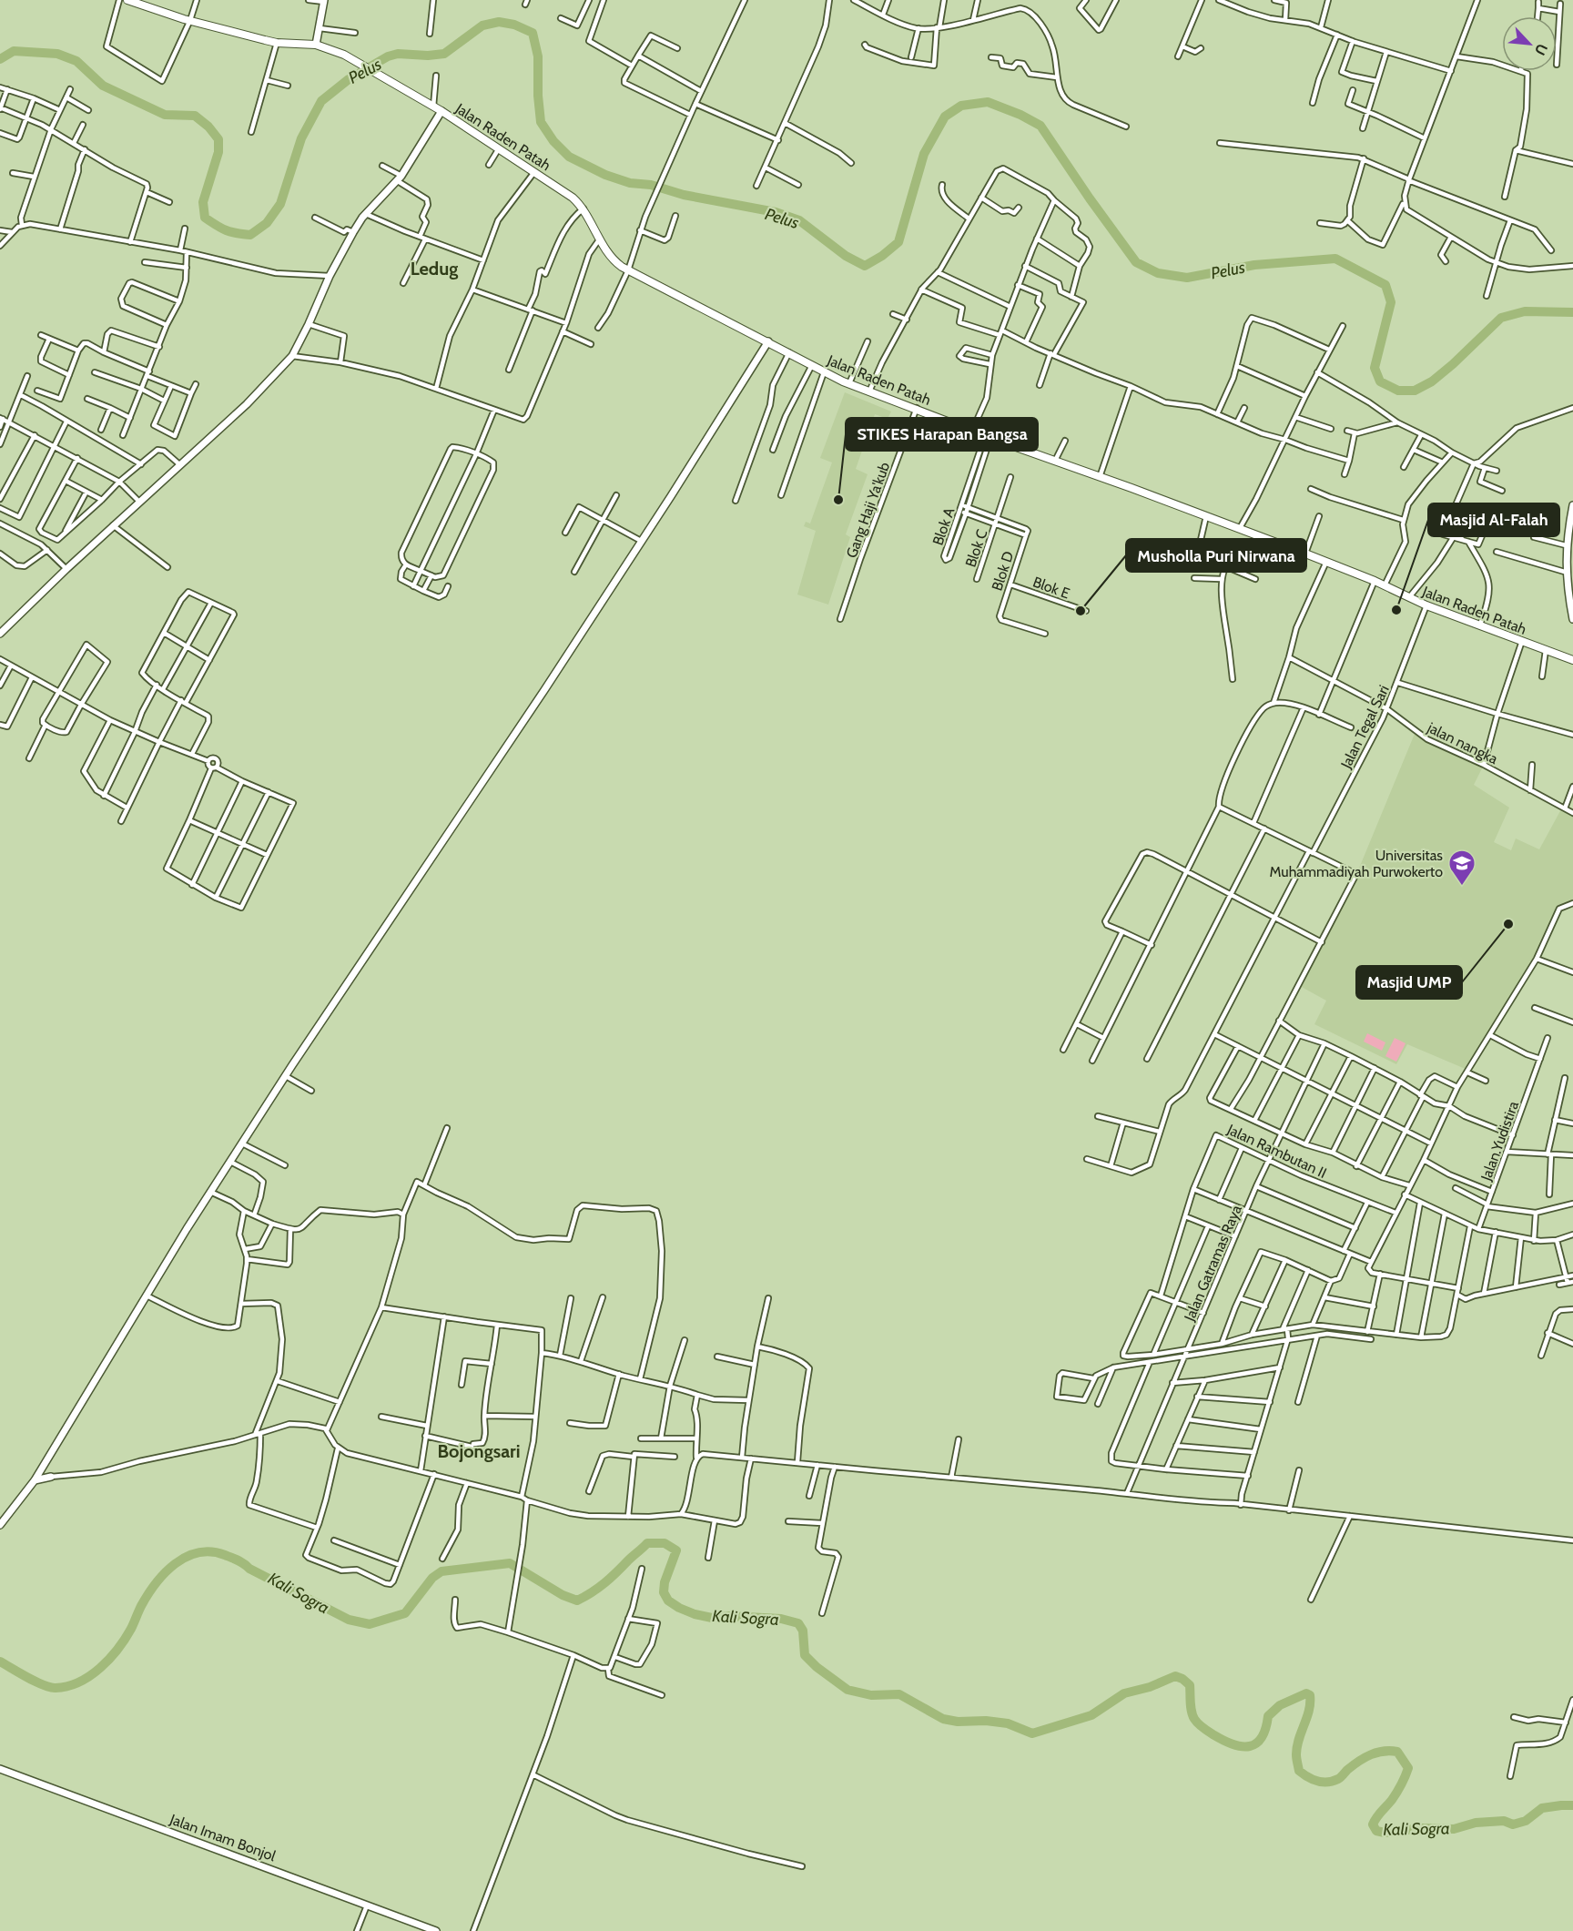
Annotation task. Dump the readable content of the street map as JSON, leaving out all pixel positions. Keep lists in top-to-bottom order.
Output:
{
  "streets": {
    "main road": ["Jalan Raden Patah"],
    "street": [
      "Gang Haji Ya'kub",
      "Blok A",
      "Blok C",
      "Blok D",
      "Blok E",
      "Jalan Tegal Sari",
      "jalan nangka",
      "Jalan.Yudistira",
      "Jalan Rambutan II",
      "Jalan Gatramas Raya",
      "Jalan Imam Bonjol"
    ]
  },
  "crossings": [
    ["Jalan Raden Patah", "Gang Haji Ya'kub"],
    ["Jalan Raden Patah", "Jalan Tegal Sari"],
    ["Blok D", "Blok E"],
    ["Jalan Tegal Sari", "jalan nangka"],
    ["Jalan Rambutan II", "Jalan Gatramas Raya"]
  ],
  "districts": ["Ledug", "Bojongsari"],
  "water": ["Pelus", "Kali Sogra"],
  "places": {
    "other": [
      "STIKES Harapan Bangsa",
      "Masjid Al-Falah",
      "Musholla Puri Nirwana",
      "Masjid UMP"
    ],
    "school or university": ["Universitas Muhammadiyah Purwokerto"]
  },
  "north": "bottom right"
}
